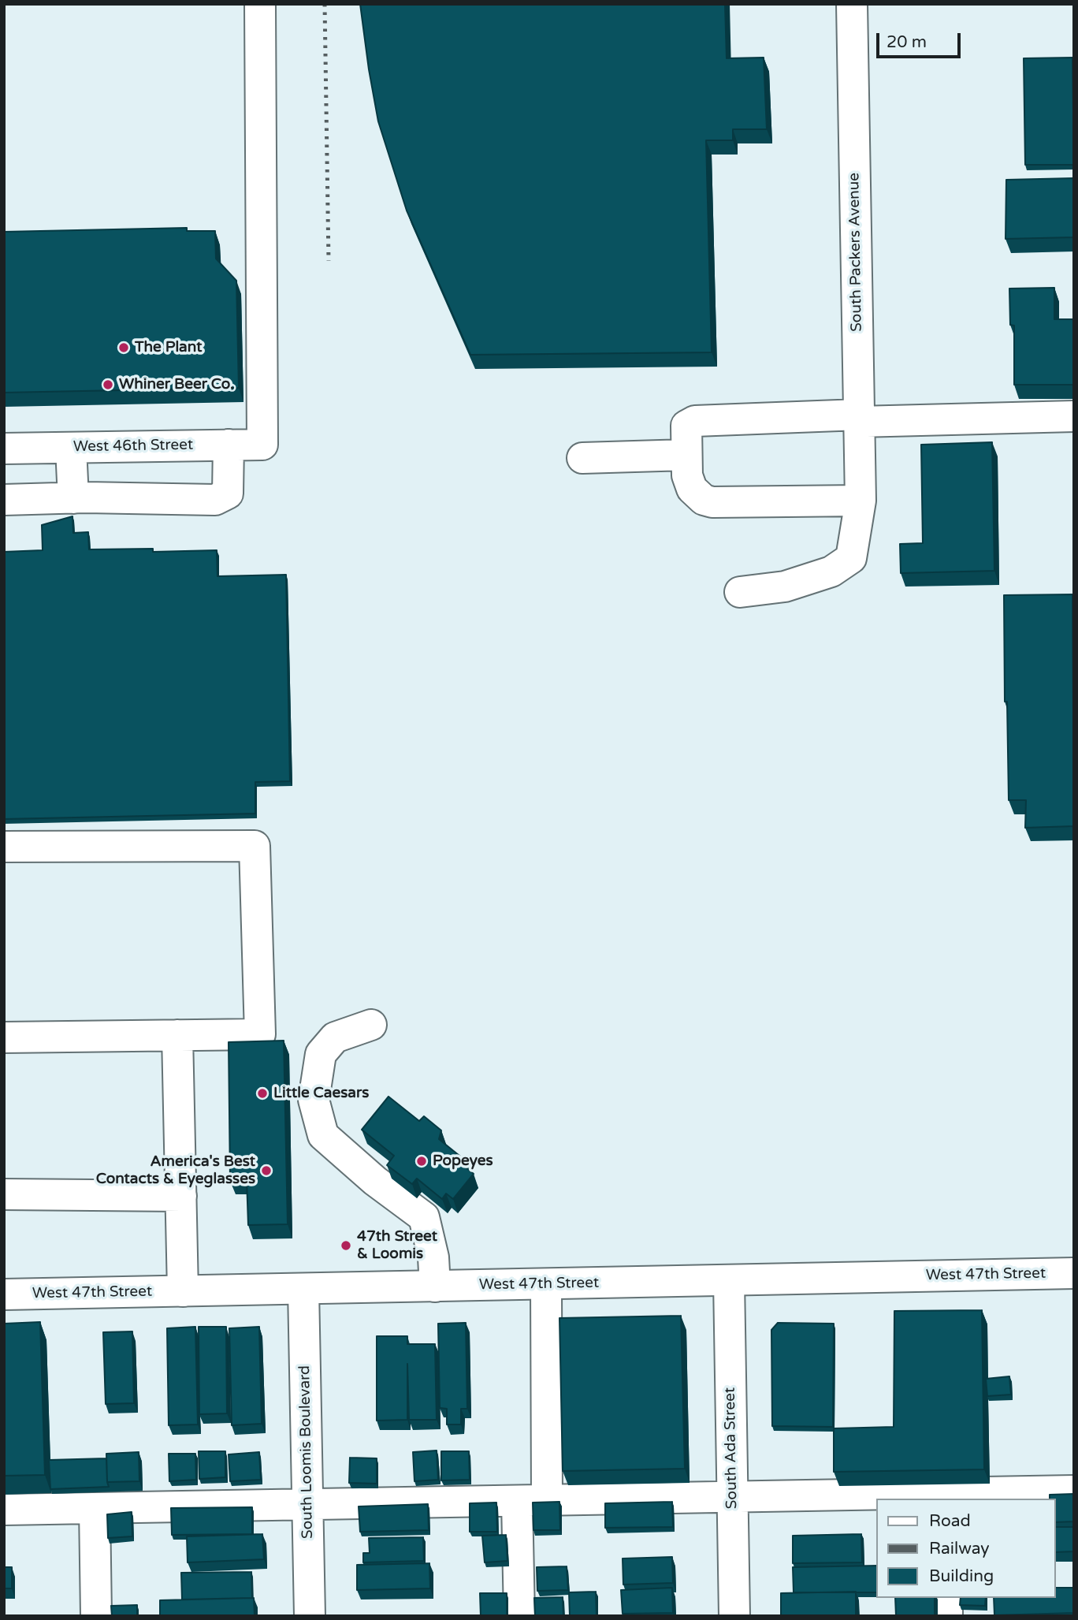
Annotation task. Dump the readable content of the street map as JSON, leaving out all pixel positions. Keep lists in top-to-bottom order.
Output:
{
  "streets": {
    "street": [
      "South Packers Avenue",
      "West 46th Street",
      "West 47th Street",
      "South Ada Street",
      "South Loomis Boulevard"
    ]
  },
  "crossings": [
    ["West 47th Street", "South Ada Street"],
    ["West 47th Street", "South Loomis Boulevard"]
  ],
  "places": [
    "The Plant",
    "Whiner Beer Co.",
    "Little Caesars",
    "Popeyes",
    "America's Best Contacts & Eyeglasses",
    "47th Street & Loomis"
  ],
  "legend": ["Road", "Railway", "Building"],
  "scale_bar": "20 m"
}
